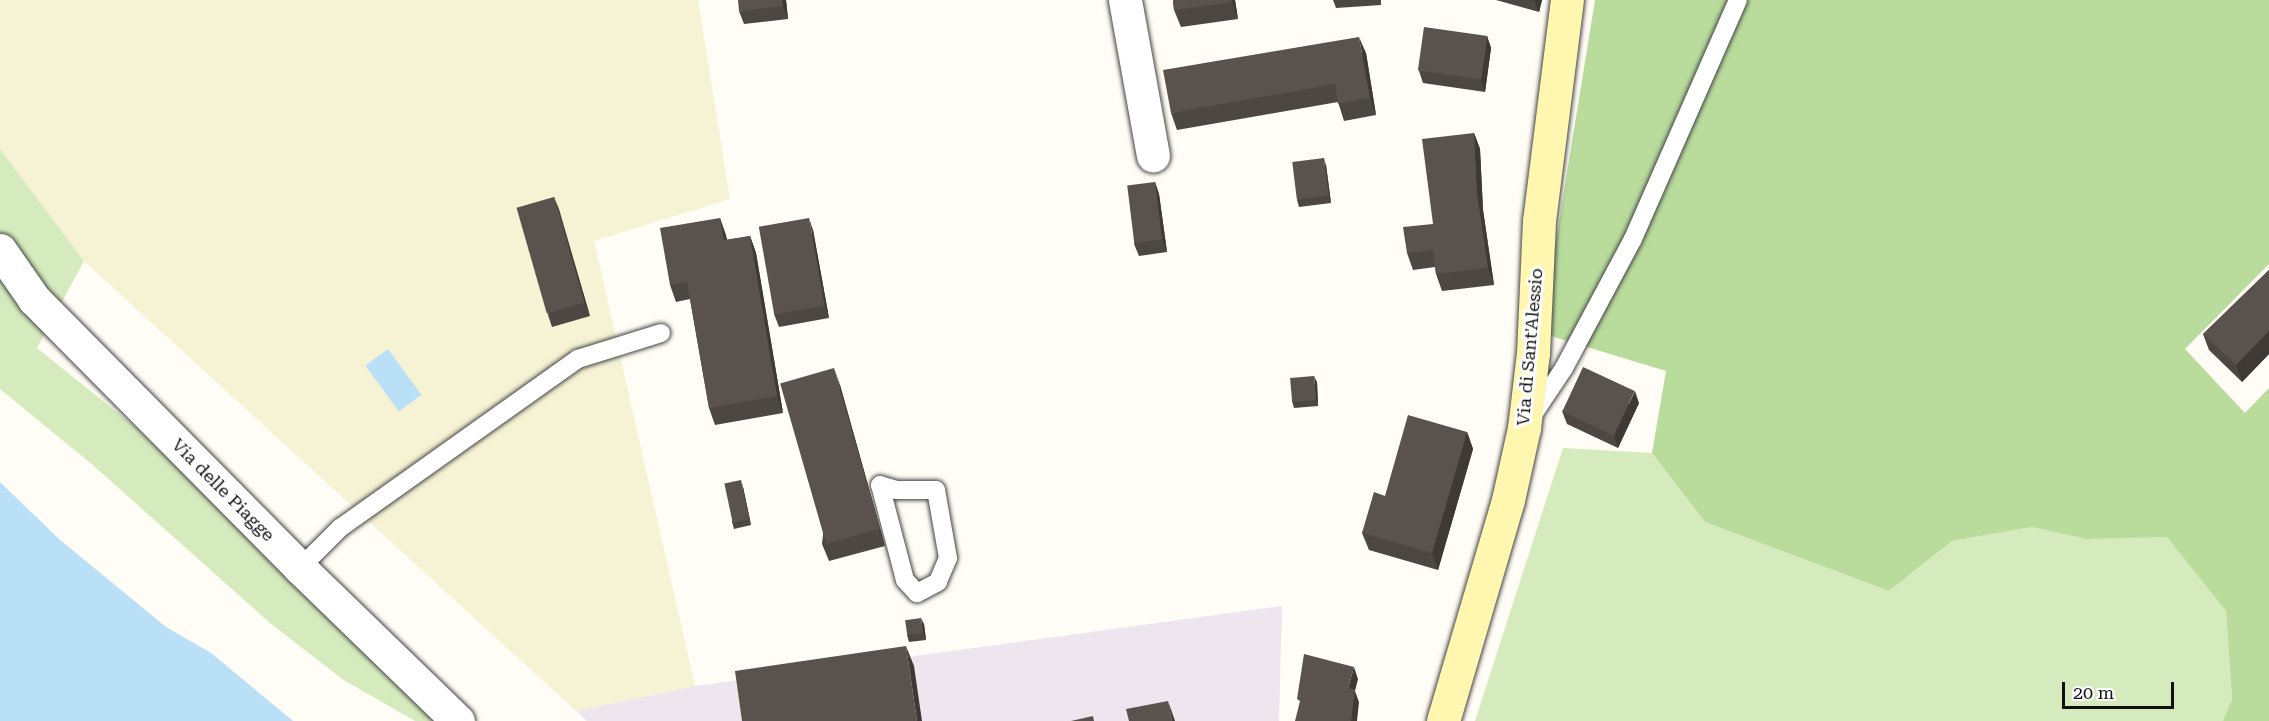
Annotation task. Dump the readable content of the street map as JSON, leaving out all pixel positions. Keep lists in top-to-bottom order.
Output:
{
  "streets": {
    "street": ["Via di Sant'Alessio", "Via delle Piagge"]
  },
  "scale_bar": "20 m"
}
